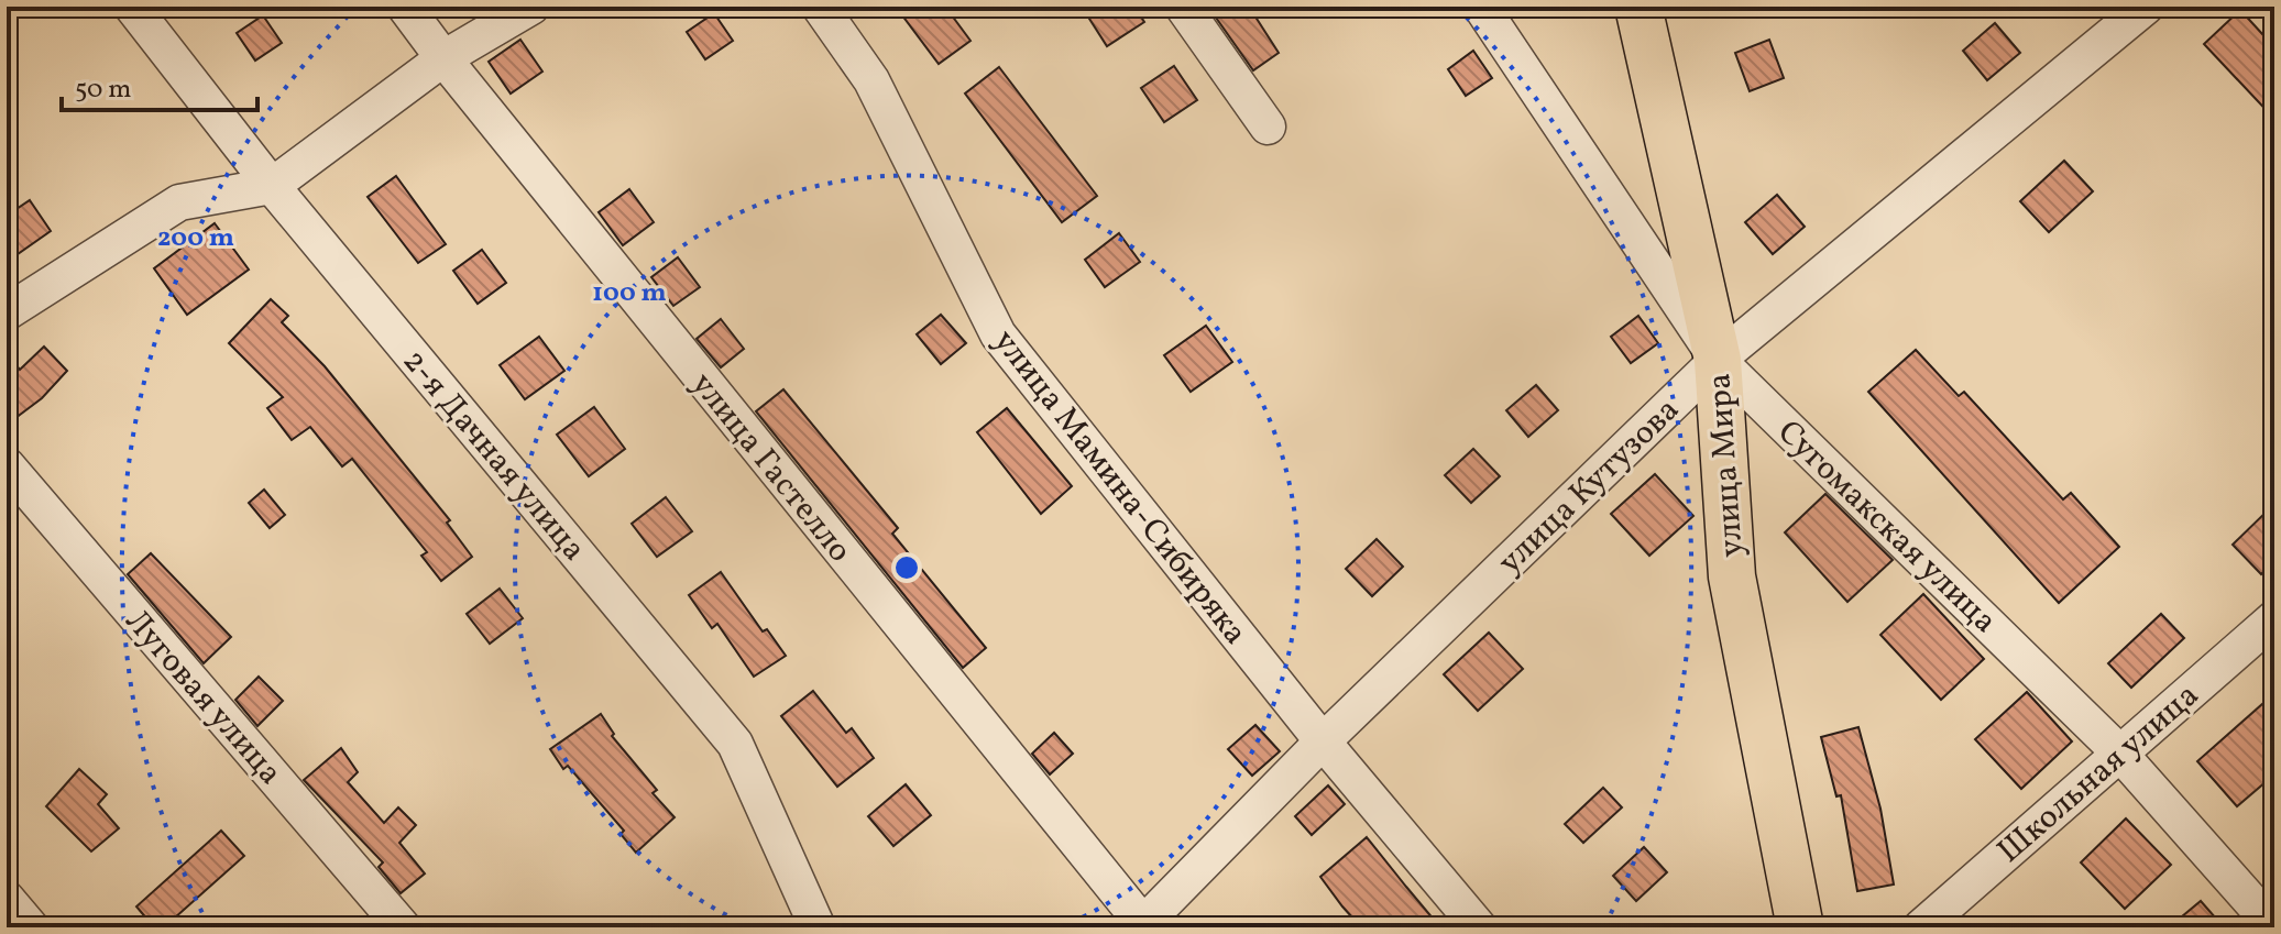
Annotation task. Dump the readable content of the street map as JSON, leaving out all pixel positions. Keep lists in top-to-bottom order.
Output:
{
  "streets": {
    "main road": ["улица Мира"],
    "street": [
      "2-я Дачная улица",
      "улица Гастелло",
      "улица Кутузова",
      "улица Мамина-Сибиряка",
      "Сугомакская улица",
      "Луговая улица",
      "Школьная улица"
    ]
  },
  "crossings": [
    ["улица Мира", "улица Кутузова"],
    ["улица Мира", "Сугомакская улица"],
    ["улица Гастелло", "улица Кутузова"],
    ["улица Кутузова", "улица Мамина-Сибиряка"],
    ["улица Кутузова", "Сугомакская улица"],
    ["Сугомакская улица", "Школьная улица"]
  ],
  "scale_bar": "50 m",
  "rings": ["200 m", "100 m"]
}
